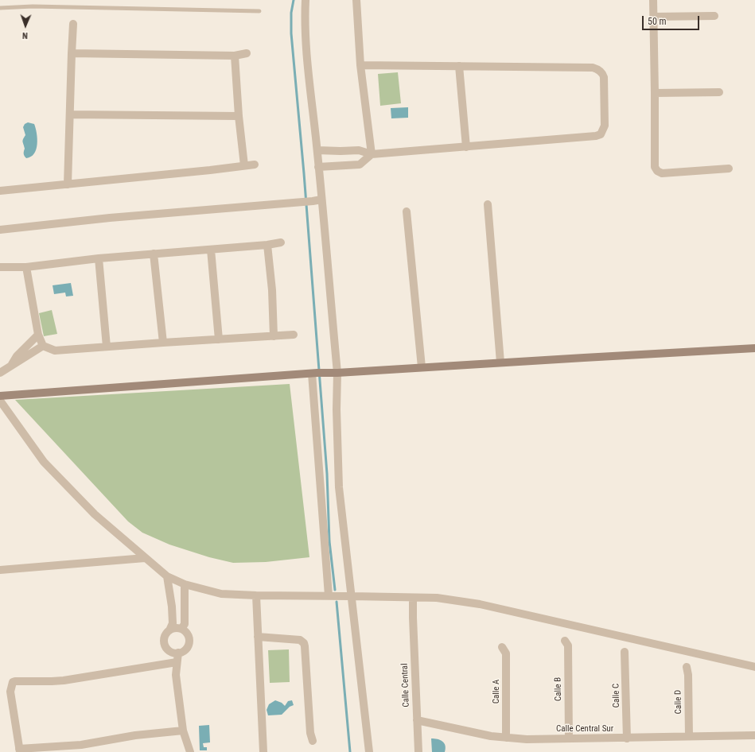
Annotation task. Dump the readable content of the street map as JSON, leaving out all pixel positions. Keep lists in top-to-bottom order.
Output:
{
  "streets": {
    "street": [
      "Calle Central",
      "Calle B",
      "Calle A",
      "Calle C",
      "Calle D",
      "Calle Central Sur"
    ]
  },
  "crossings": [
    ["Calle Central", "Calle Central Sur"],
    ["Calle B", "Calle Central Sur"],
    ["Calle A", "Calle Central Sur"],
    ["Calle C", "Calle Central Sur"],
    ["Calle D", "Calle Central Sur"]
  ],
  "scale_bar": "50 m",
  "north": "bottom"
}
